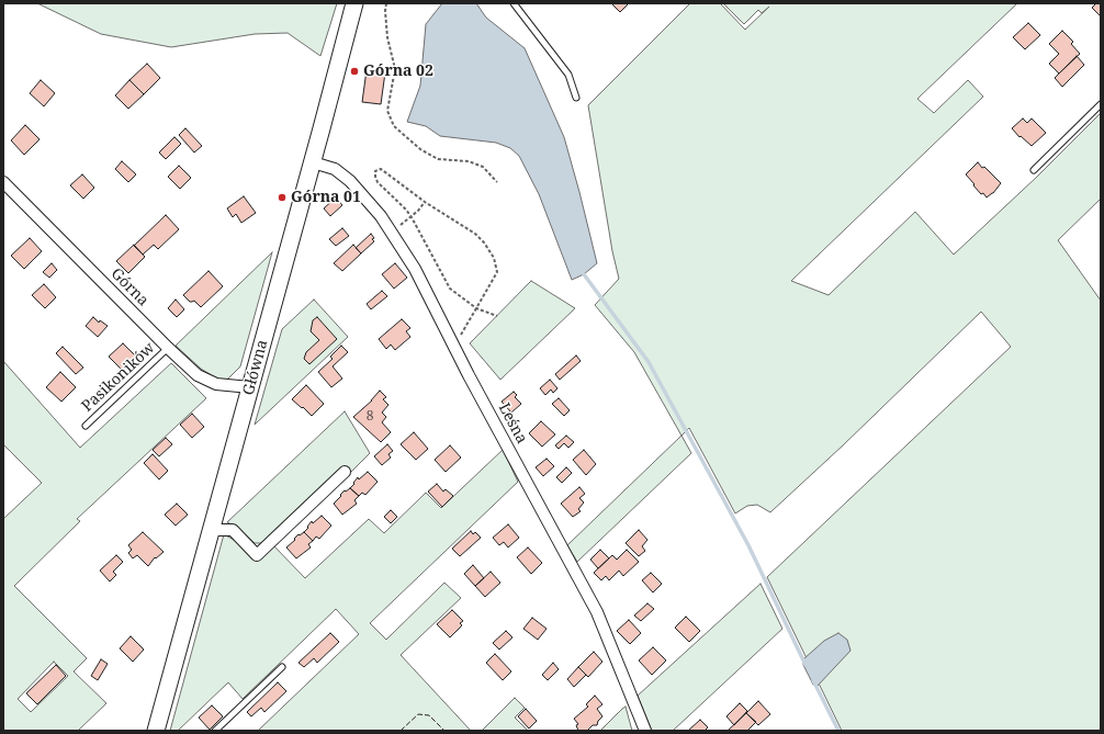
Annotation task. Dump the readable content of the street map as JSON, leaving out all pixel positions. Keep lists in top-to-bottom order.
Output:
{
  "streets": {
    "main road": ["Główna"],
    "street": ["Górna", "Leśna"],
    "lane": ["Pasikoników"]
  },
  "crossings": [
    ["Górna", "Główna"],
    ["Górna", "Pasikoników"],
    ["Główna", "Leśna"]
  ],
  "places": ["Górna 02", "Górna 01"],
  "house_numbers": ["8"]
}
